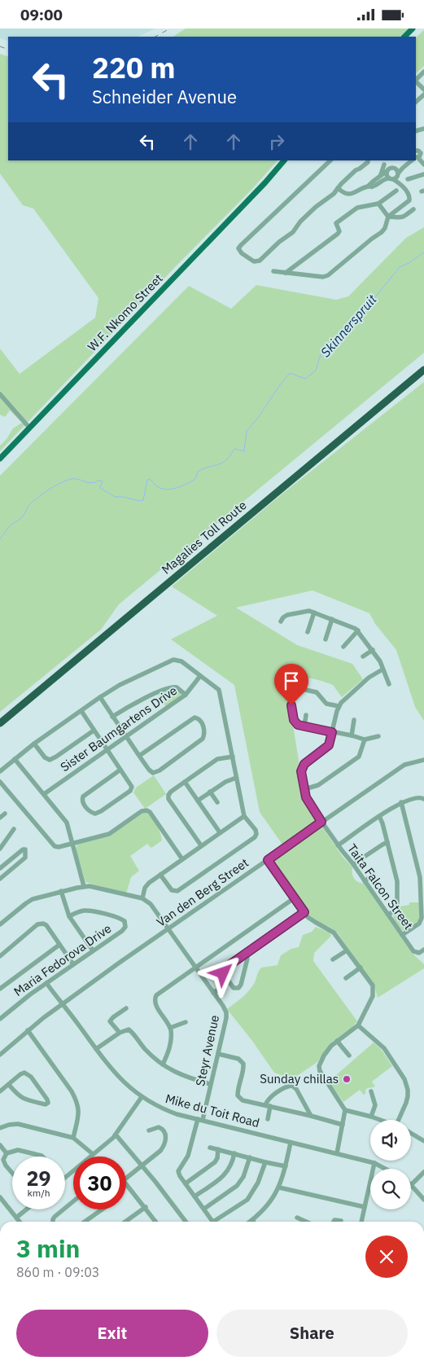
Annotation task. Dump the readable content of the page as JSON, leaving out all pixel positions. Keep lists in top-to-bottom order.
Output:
{
  "streets": {
    "highway": ["Magalies Toll Route"],
    "main road": ["W.F. Nkomo Street"],
    "street": [
      "Sister Baumgartens Drive",
      "Taita Falcon Street",
      "Van den Berg Street",
      "Maria Fedorova Drive",
      "Steyr Avenue",
      "Mike du Toit Road"
    ]
  },
  "crossings": [
    ["Taita Falcon Street", "Van den Berg Street"],
    ["Van den Berg Street", "Steyr Avenue"],
    ["Van den Berg Street", "Mike du Toit Road"],
    ["Maria Fedorova Drive", "Mike du Toit Road"],
    ["Steyr Avenue", "Mike du Toit Road"]
  ],
  "water": ["Skinnerspruit"],
  "places": ["Sunday chillas"],
  "page": {
    "status": "09:00",
    "turn": ["220 m", "Schneider Avenue"],
    "speed": "29 km/h",
    "limit": "30",
    "heading": ["3 min", "860 m · 09:03"],
    "buttons": ["Exit", "Share"]
  }
}
